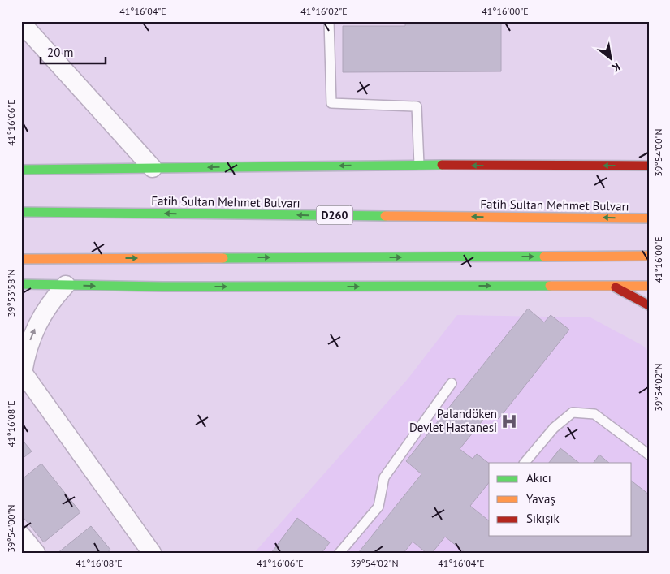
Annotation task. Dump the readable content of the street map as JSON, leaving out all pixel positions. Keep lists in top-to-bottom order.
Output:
{
  "streets": {
    "highway": ["Fatih Sultan Mehmet Bulvarı", "D260"]
  },
  "places": {
    "hospital": ["Palandöken Devlet Hastanesi"]
  },
  "legend": ["Akıcı", "Yavaş", "Sıkışık"],
  "scale_bar": "20 m",
  "north": "bottom right",
  "coordinates": [
    "41°16'04\"E",
    "41°16'02\"E",
    "41°16'00\"E",
    "41°16'06\"E",
    "39°54'00\"N",
    "39°53'58\"N",
    "39°54'02\"N",
    "41°16'08\"E"
  ]
}
